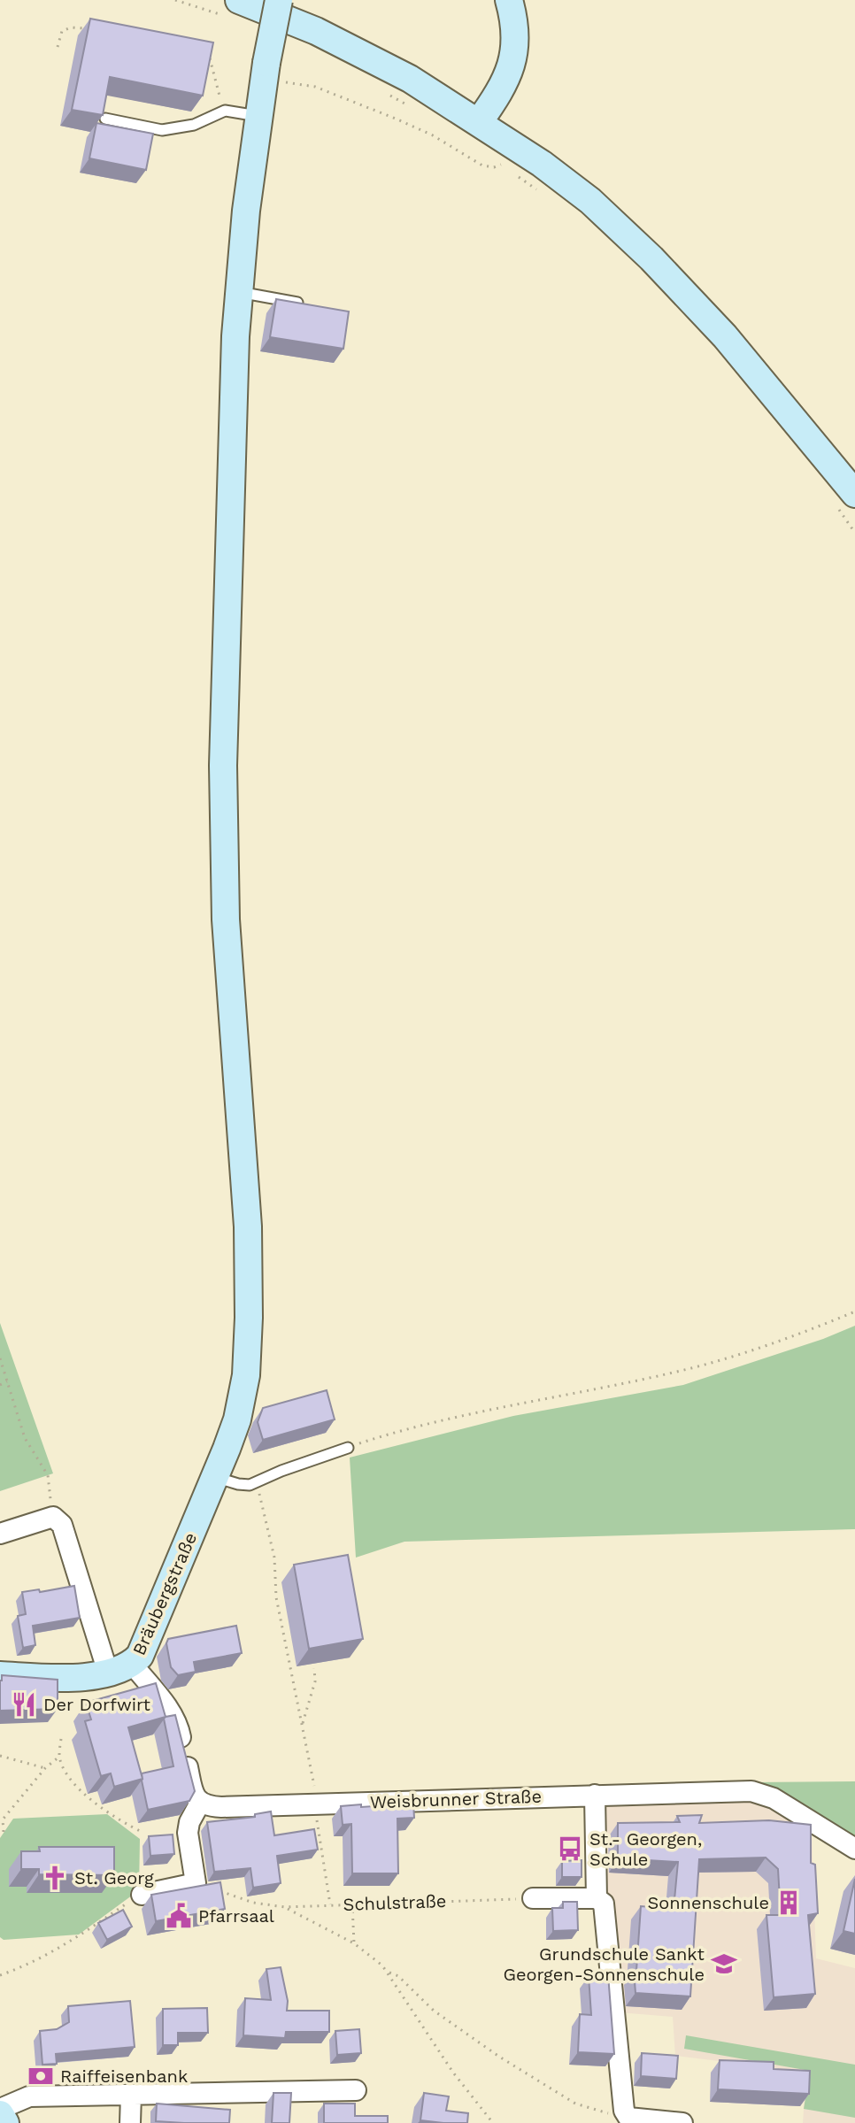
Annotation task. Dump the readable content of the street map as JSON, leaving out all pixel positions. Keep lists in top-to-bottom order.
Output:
{
  "streets": {
    "street": ["Bräubergstraße", "Weisbrunner Straße"],
    "path": ["Schulstraße"]
  },
  "places": {
    "restaurant": ["Der Dorfwirt"],
    "bus stop": ["St.- Georgen, Schule"],
    "church": ["St. Georg"],
    "building": ["Sonnenschule"],
    "public building": ["Pfarrsaal"],
    "school or university": ["Grundschule Sankt Georgen-Sonnenschule"],
    "bank": ["Raiffeisenbank"]
  }
}
